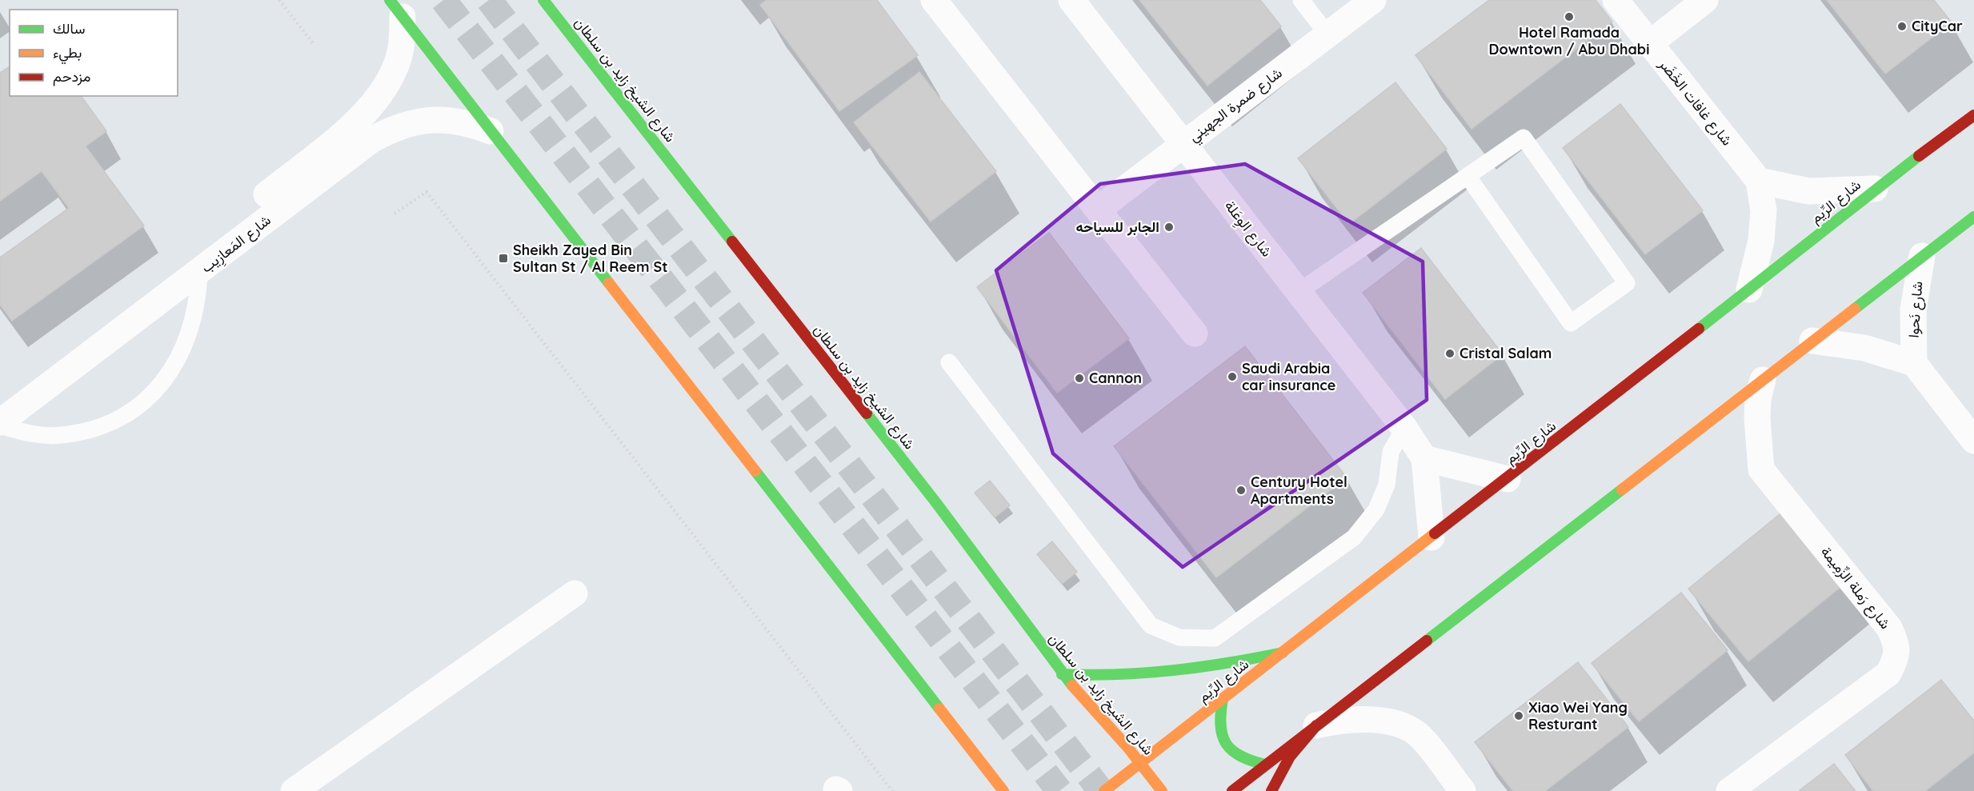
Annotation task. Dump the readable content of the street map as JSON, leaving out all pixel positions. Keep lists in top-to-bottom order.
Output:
{
  "streets": {
    "main road": ["شارع الشيخ زايد بن سلطان", "شارع الرِّيم"],
    "street": [
      "شارع غافات الخَضَر",
      "شارع ضمرة الجهيني",
      "شارع الوِعَلة",
      "شارع المَعازِيب",
      "شارع نَحوا",
      "شارع رَملة الزِّمِيمة"
    ]
  },
  "crossings": [
    ["شارع الشيخ زايد بن سلطان", "شارع الرِّيم"],
    ["شارع غافات الخَضَر", "شارع الرِّيم"],
    ["شارع ضمرة الجهيني", "شارع الوِعَلة"],
    ["شارع الرِّيم", "شارع الوِعَلة"]
  ],
  "places": {
    "other": [
      "Hotel Ramada Downtown / Abu Dhabi",
      "CityCar",
      "الجابر للسياحه",
      "Cristal Salam",
      "Saudi Arabia car insurance",
      "Cannon",
      "Century Hotel Apartments",
      "Xiao Wei Yang Resturant"
    ],
    "transit": ["Sheikh Zayed Bin Sultan St / Al Reem St"]
  },
  "legend": ["سالك", "بطيء", "مزدحم"]
}
